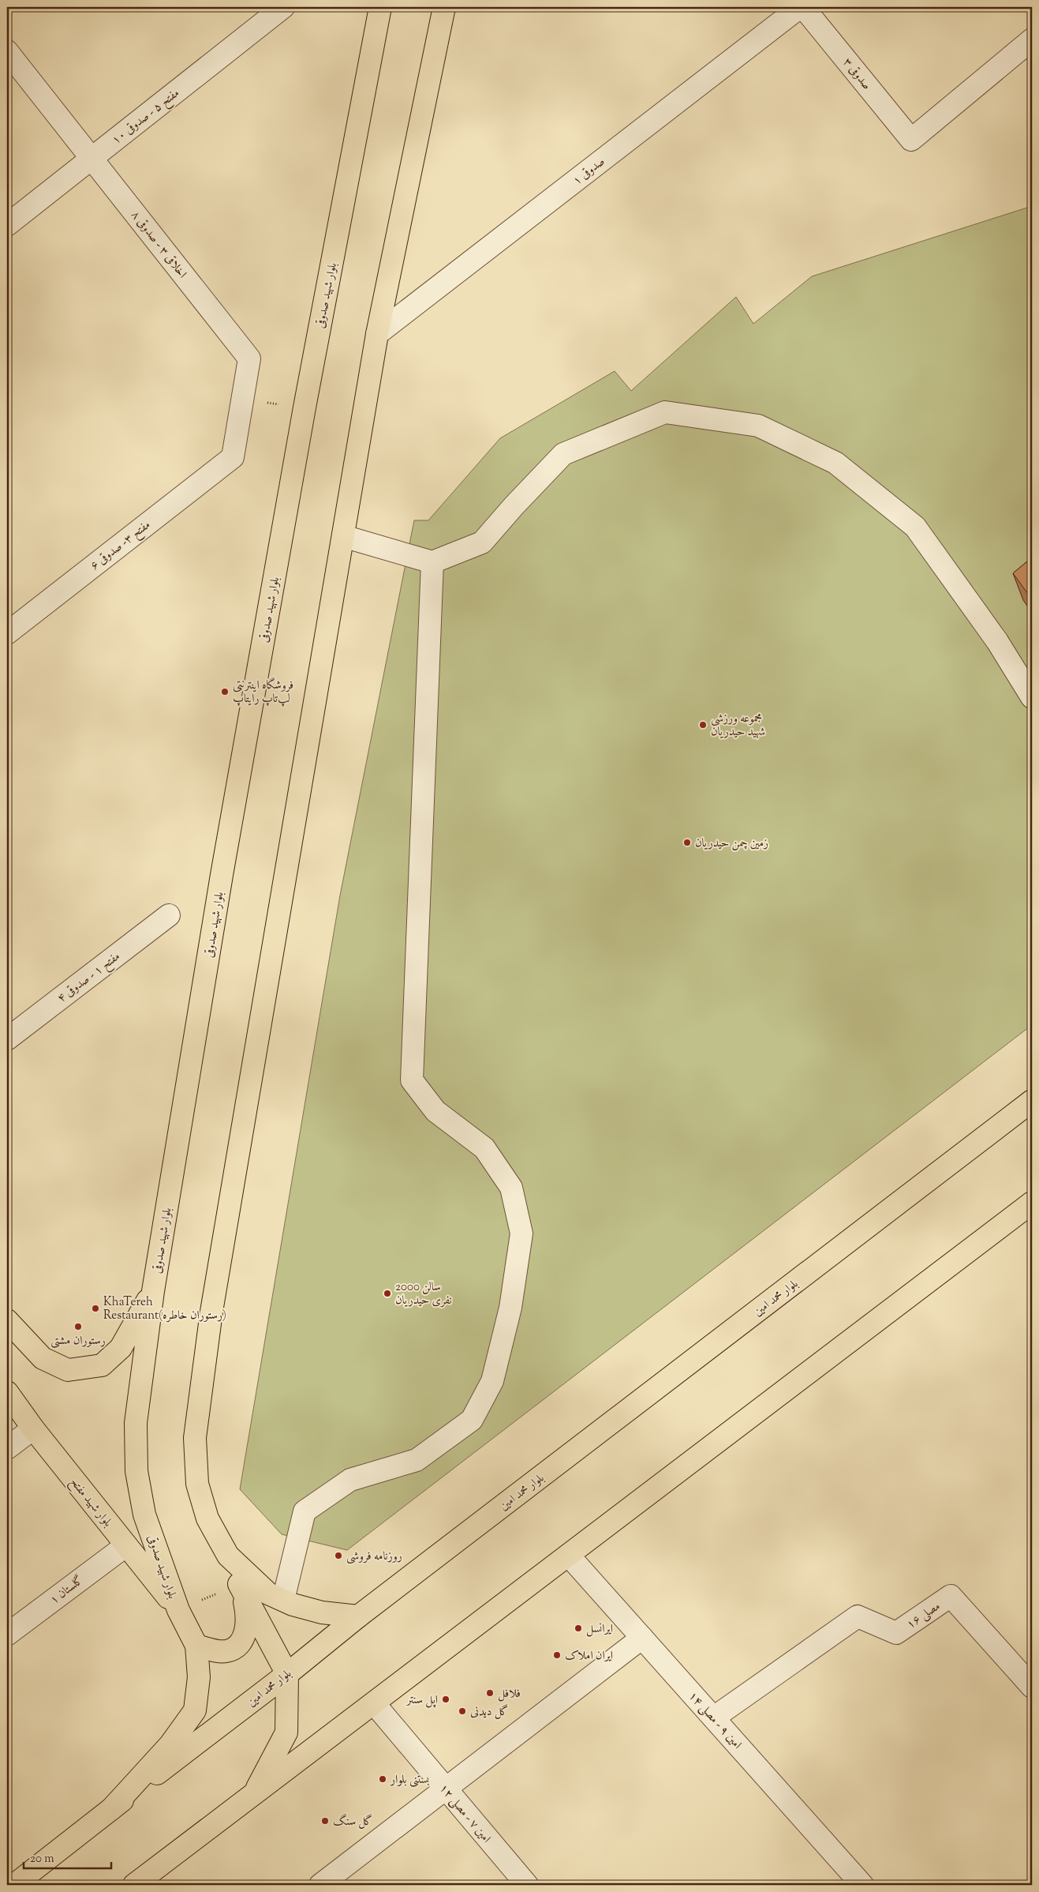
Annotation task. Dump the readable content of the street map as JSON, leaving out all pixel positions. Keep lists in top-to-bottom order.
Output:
{
  "streets": {
    "main road": ["بلوار شهید صدوقی", "بلوار محمد امین", "بلوار شهید مفتح"],
    "street": [
      "صدوقی ۳",
      "مفتح ۵ - صدوقی ۱۰",
      "صدوقی ۱",
      "اخلاقی ۳ - صدوقی ۸",
      "مفتح ۳- صدوقی ۶",
      "مفتح ۱ - صدوقی ۴",
      "گلستان ۱",
      "مصلی ۱۶",
      "امین ۹ - مصلی ۱۴",
      "امین ۷ - مصلی ۱۲"
    ]
  },
  "crossings": [
    ["صدوقی ۳", "صدوقی ۱"],
    ["مفتح ۵ - صدوقی ۱۰", "اخلاقی ۳ - صدوقی ۸"],
    ["اخلاقی ۳ - صدوقی ۸", "مفتح ۳- صدوقی ۶"],
    ["بلوار شهید صدوقی", "بلوار محمد امین"],
    ["بلوار شهید صدوقی", "بلوار شهید مفتح"],
    ["بلوار شهید مفتح", "گلستان ۱"],
    ["مصلی ۱۶", "امین ۹ - مصلی ۱۴"]
  ],
  "places": [
    "فروشگاه اینترنتی لپ‌تاپ رایتاپ",
    "مجموعه ورزشی شهید حیدریان",
    "زمین چمن حیدریان",
    "سالن 2000 نفری حیدریان",
    "KhaTereh Restaurant(رستوران خاطره)",
    "رستوران مشتی",
    "روزنامه فروشی",
    "ایرانسل",
    "ایران املاک",
    "فلافل",
    "اپل سنتر",
    "گل دیدنی",
    "بستنی بلوار",
    "گل سنگ"
  ],
  "scale_bar": "20 m"
}
